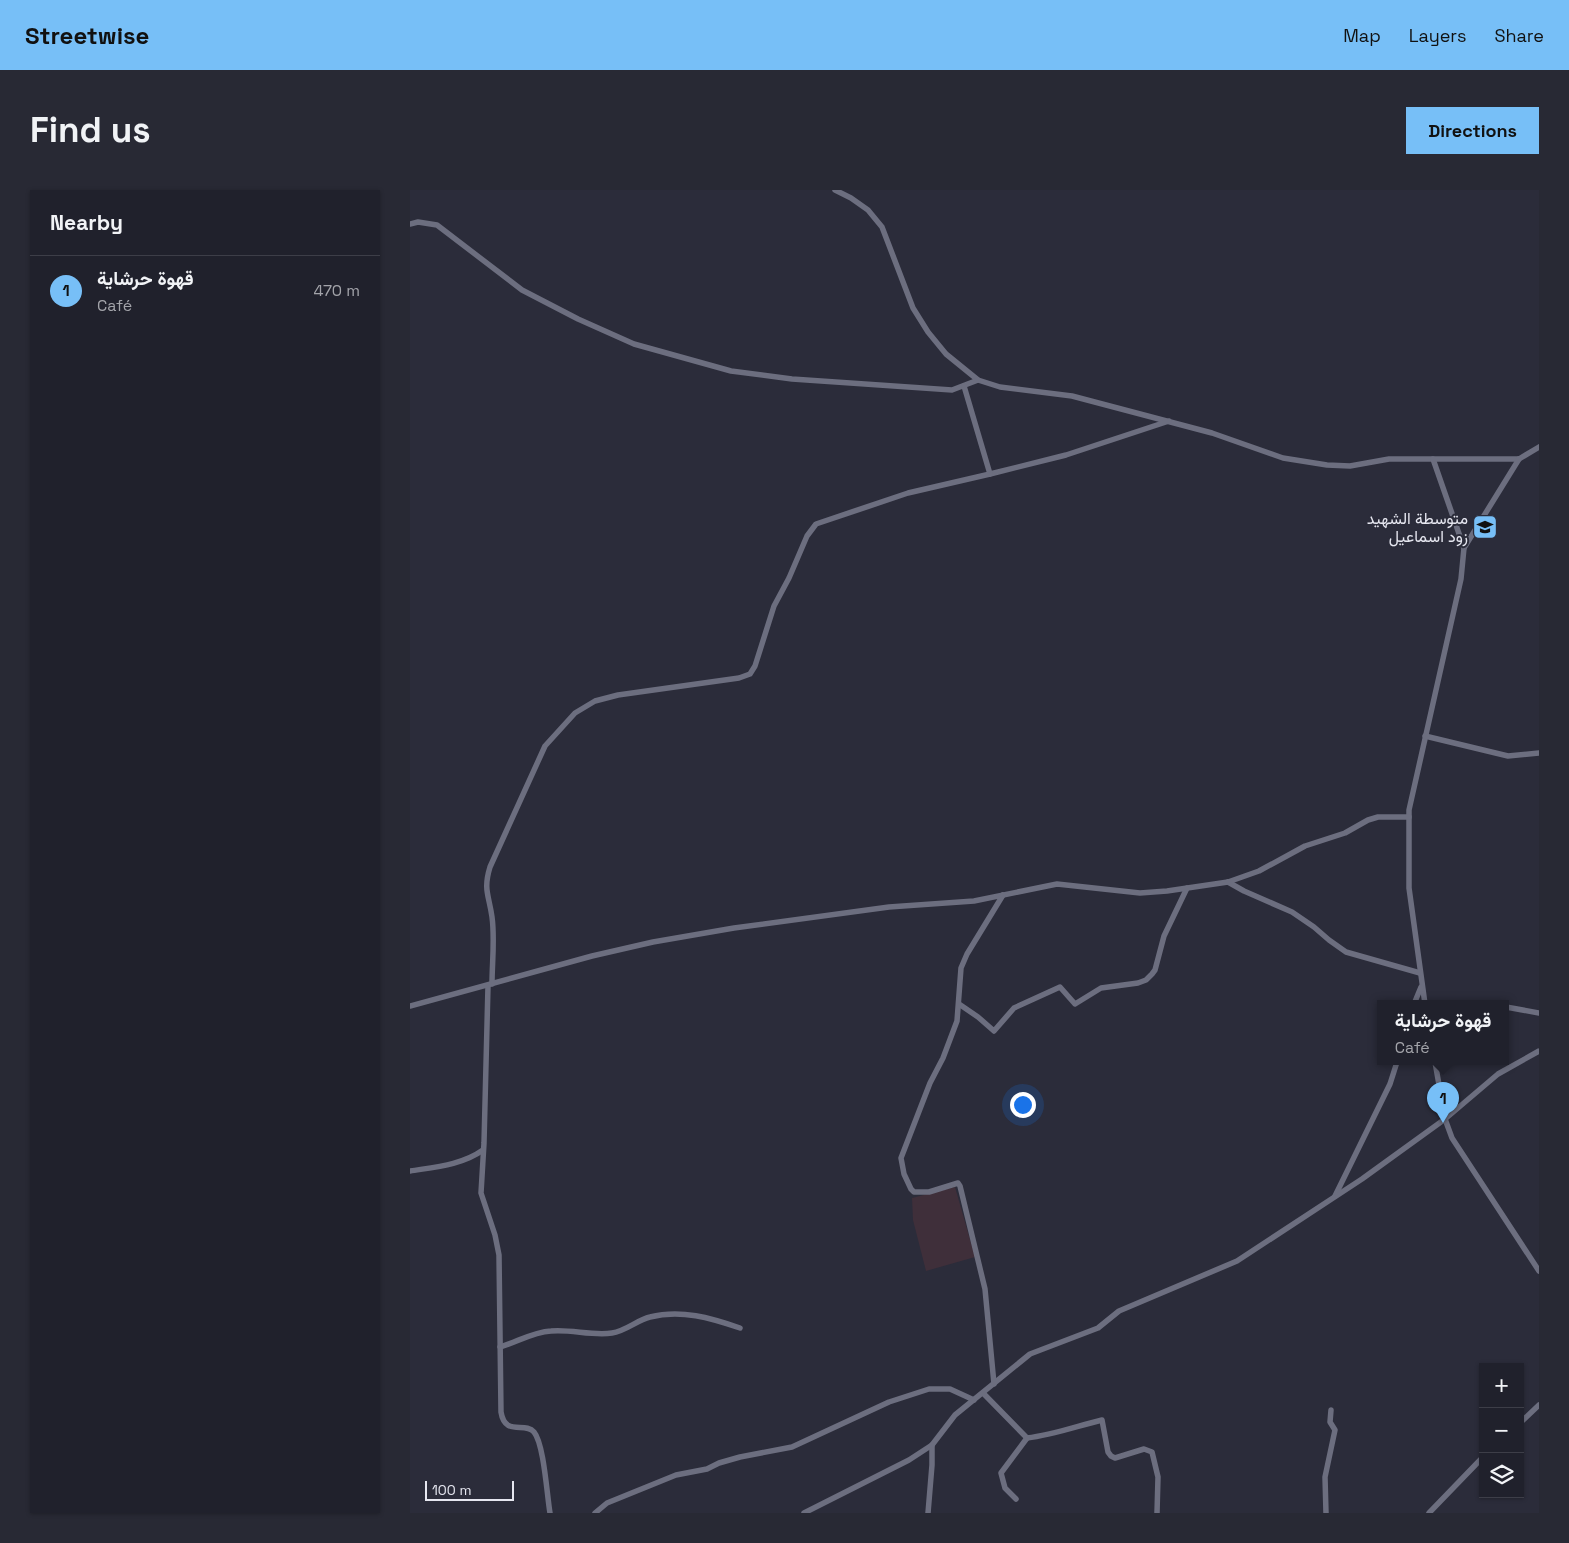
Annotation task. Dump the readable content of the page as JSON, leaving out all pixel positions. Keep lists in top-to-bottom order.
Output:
{
  "places": {
    "school or university": ["متوسطة الشهيد زود اسماعيل"]
  },
  "scale_bar": "100 m",
  "page": {
    "header": "Streetwise",
    "nav": ["Map", "Layers", "Share"],
    "buttons": "Directions",
    "title": "Find us",
    "heading": "Nearby",
    "list": [
      {
        "mark": "1",
        "name": "قهوة حرشاية",
        "note": "Café",
        "value": "470 m"
      }
    ],
    "popup": ["قهوة حرشاية", "Café"],
    "pins": "1",
    "map_buttons": ["+", "−"],
    "scale": "100 m"
  }
}
